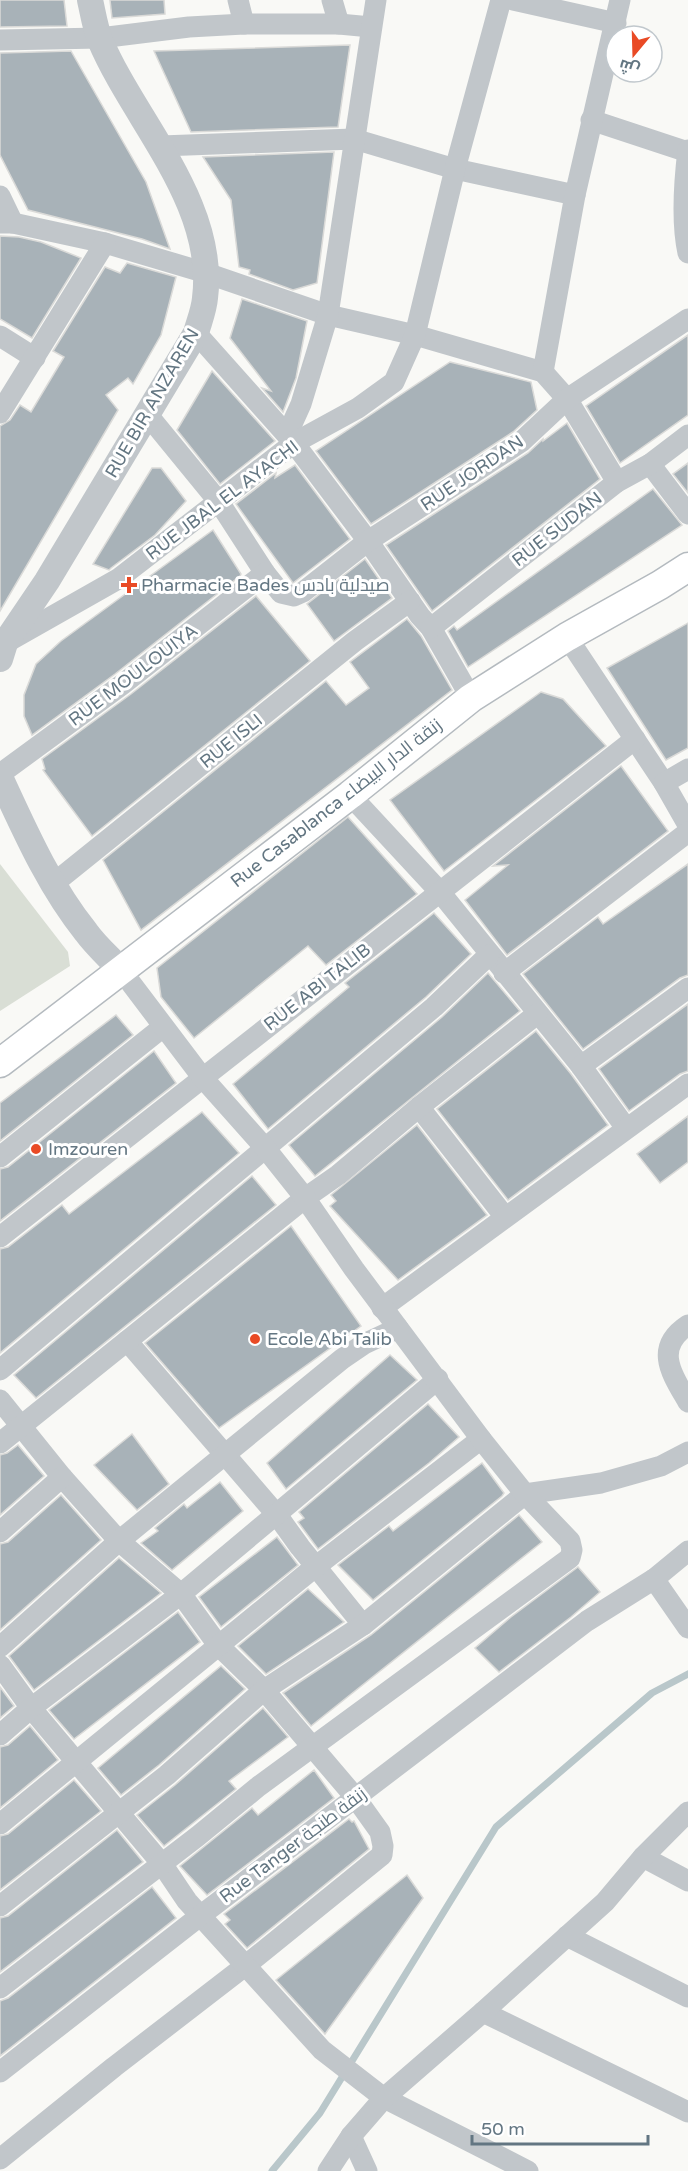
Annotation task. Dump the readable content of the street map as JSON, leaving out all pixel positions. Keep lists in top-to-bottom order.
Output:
{
  "streets": {
    "main road": ["Rue Casablanca زنقة الدار البيضاء"],
    "street": [
      "RUE BIR ANZAREN",
      "RUE JORDAN",
      "RUE JBAL EL AYACHI",
      "RUE SUDAN",
      "RUE MOULOUIYA",
      "RUE ISLI",
      "RUE ABI TALIB",
      "Rue Tanger زنقة طنجة"
    ]
  },
  "crossings": [
    ["RUE BIR ANZAREN", "RUE JBAL EL AYACHI"],
    ["RUE JORDAN", "RUE MOULOUIYA"]
  ],
  "places": {
    "health": ["Pharmacie Bades صيدلية بادس"],
    "other": ["Imzouren", "Ecole Abi Talib"]
  },
  "scale_bar": "50 m",
  "north": "bottom"
}
